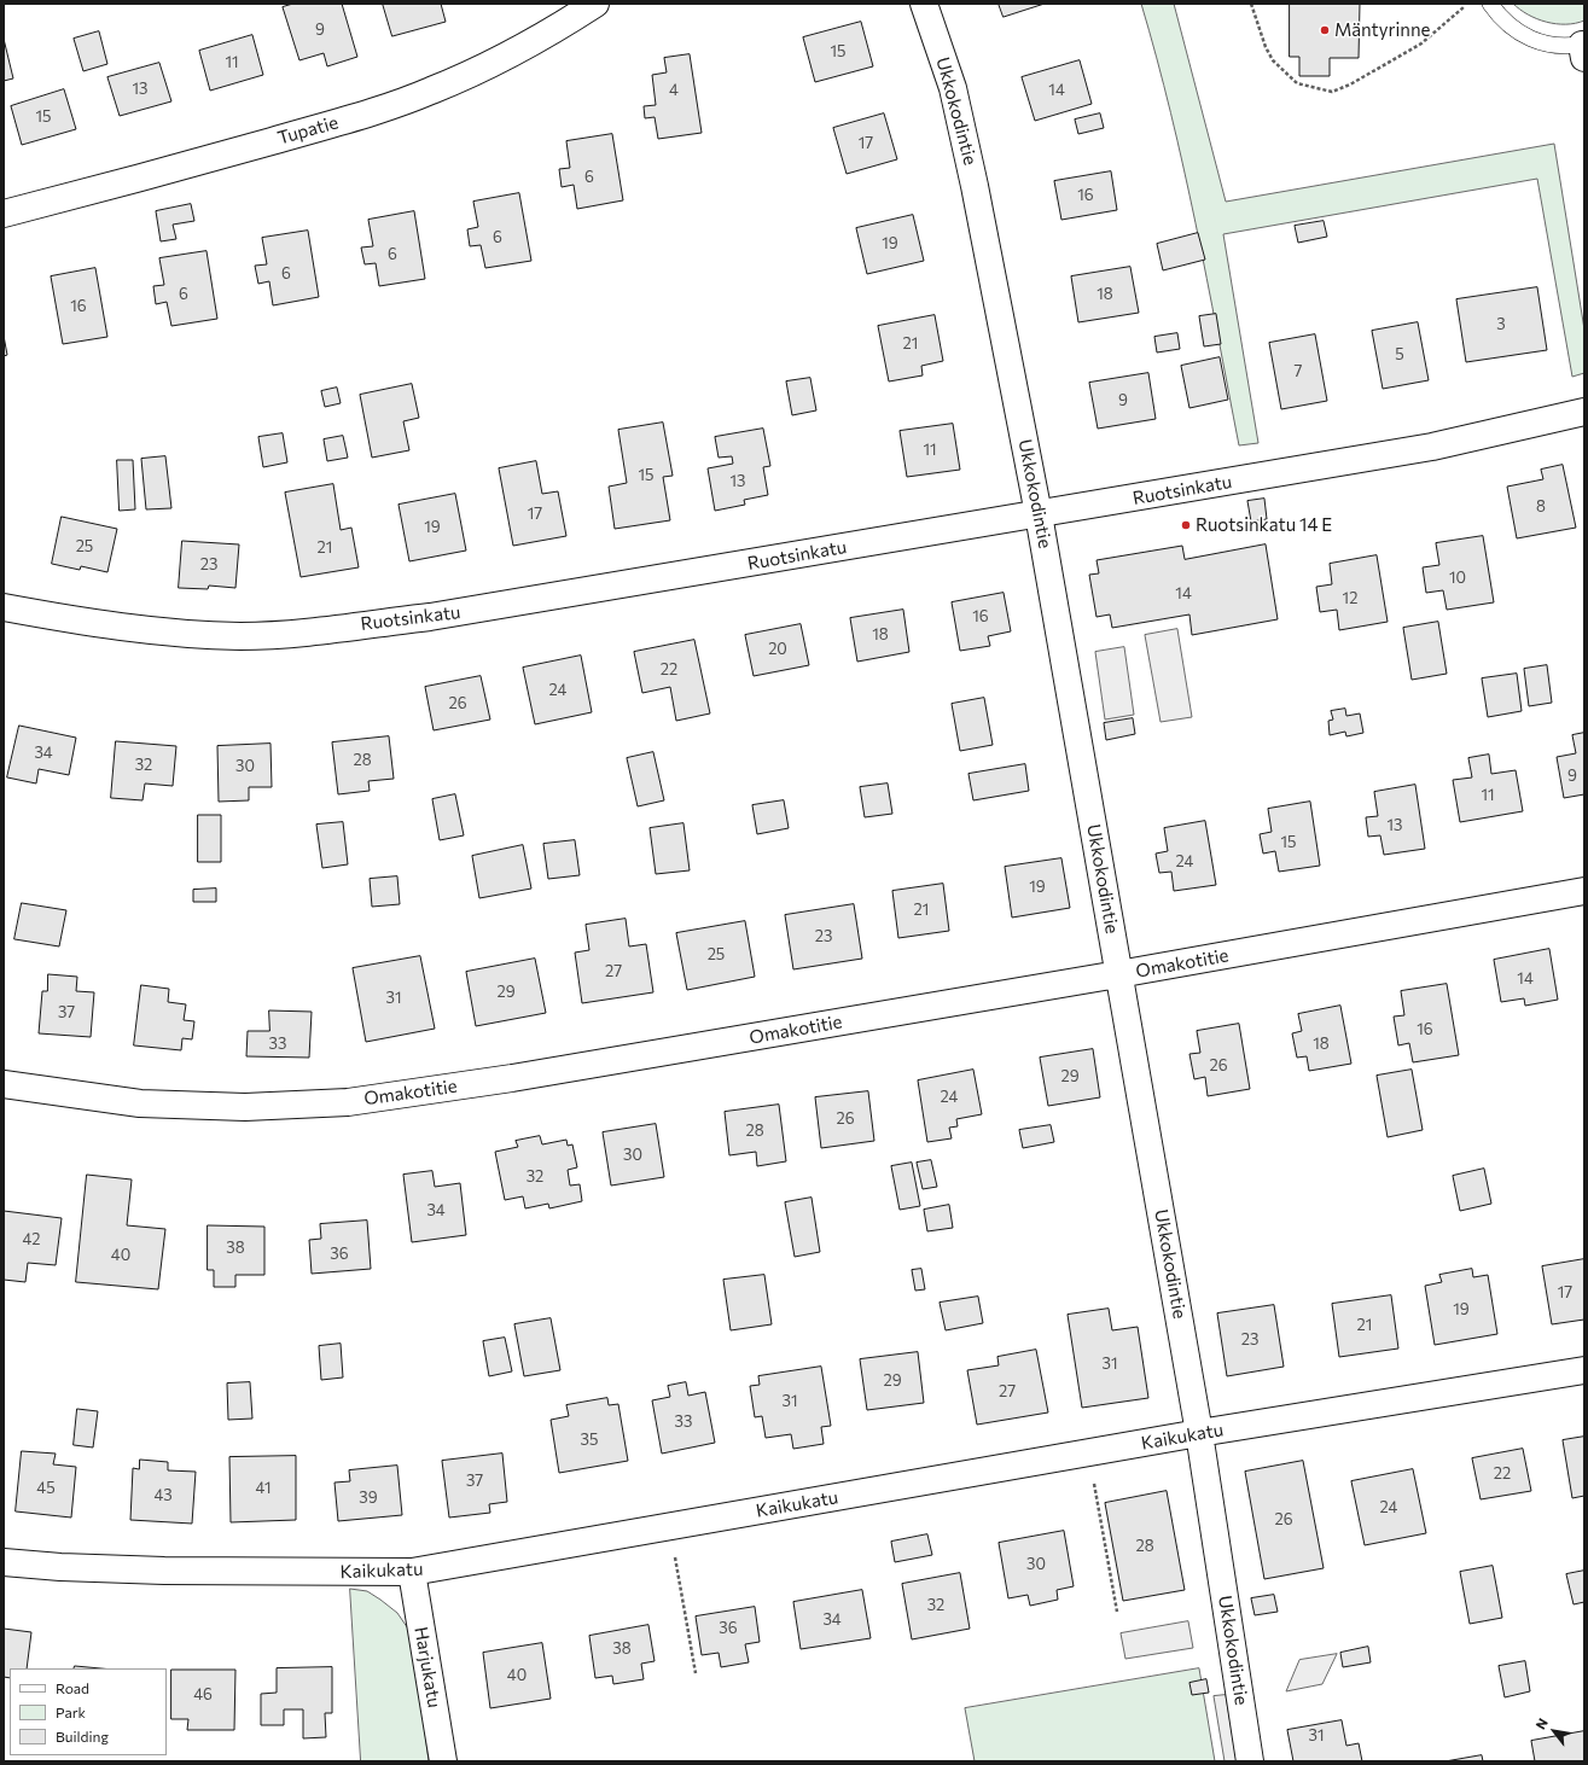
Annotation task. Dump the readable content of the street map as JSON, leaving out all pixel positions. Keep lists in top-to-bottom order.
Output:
{
  "streets": {
    "street": [
      "Ukkokodintie",
      "Tupatie",
      "Ruotsinkatu",
      "Omakotitie",
      "Kaikukatu",
      "Harjukatu"
    ]
  },
  "crossings": [
    ["Ukkokodintie", "Ruotsinkatu"],
    ["Ukkokodintie", "Omakotitie"],
    ["Ukkokodintie", "Kaikukatu"],
    ["Kaikukatu", "Harjukatu"]
  ],
  "places": ["Mäntyrinne", "Ruotsinkatu 14 E"],
  "house_numbers": [
    "9",
    "15",
    "11",
    "13",
    "4",
    "14",
    "15",
    "17",
    "6",
    "16",
    "6",
    "19",
    "6",
    "6",
    "6",
    "18",
    "16",
    "3",
    "21",
    "5",
    "7",
    "9",
    "11",
    "15",
    "13",
    "8",
    "17",
    "19",
    "25",
    "21",
    "23",
    "10",
    "14",
    "12",
    "16",
    "18",
    "20",
    "22",
    "24",
    "26",
    "34",
    "28",
    "32",
    "30",
    "9",
    "11",
    "13",
    "15",
    "24",
    "19",
    "21",
    "23",
    "25",
    "27",
    "14",
    "29",
    "31",
    "37",
    "16",
    "33",
    "18",
    "26",
    "29",
    "24",
    "26",
    "28",
    "30",
    "32",
    "34",
    "42",
    "38",
    "36",
    "40",
    "17",
    "19",
    "21",
    "23",
    "31",
    "29",
    "27",
    "31",
    "33",
    "35",
    "22",
    "37",
    "45",
    "41",
    "43",
    "39",
    "24",
    "26",
    "28",
    "30",
    "32",
    "34",
    "36",
    "38",
    "40",
    "46",
    "31"
  ],
  "legend": ["Road", "Park", "Building"],
  "north": "top left"
}
